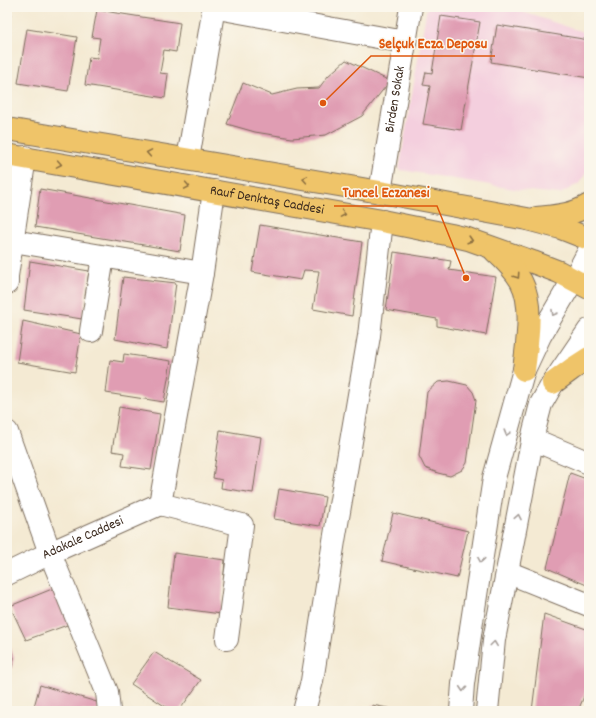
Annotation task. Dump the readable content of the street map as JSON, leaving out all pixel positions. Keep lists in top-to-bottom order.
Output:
{
  "streets": {
    "main road": ["Rauf Denktaş Caddesi"],
    "street": ["Birden Sokak", "Adakale Caddesi"]
  },
  "crossings": [
    ["Birden Sokak", "Rauf Denktaş Caddesi"]
  ],
  "places": ["Selçuk Ecza Deposu", "Tuncel Eczanesi"]
}
